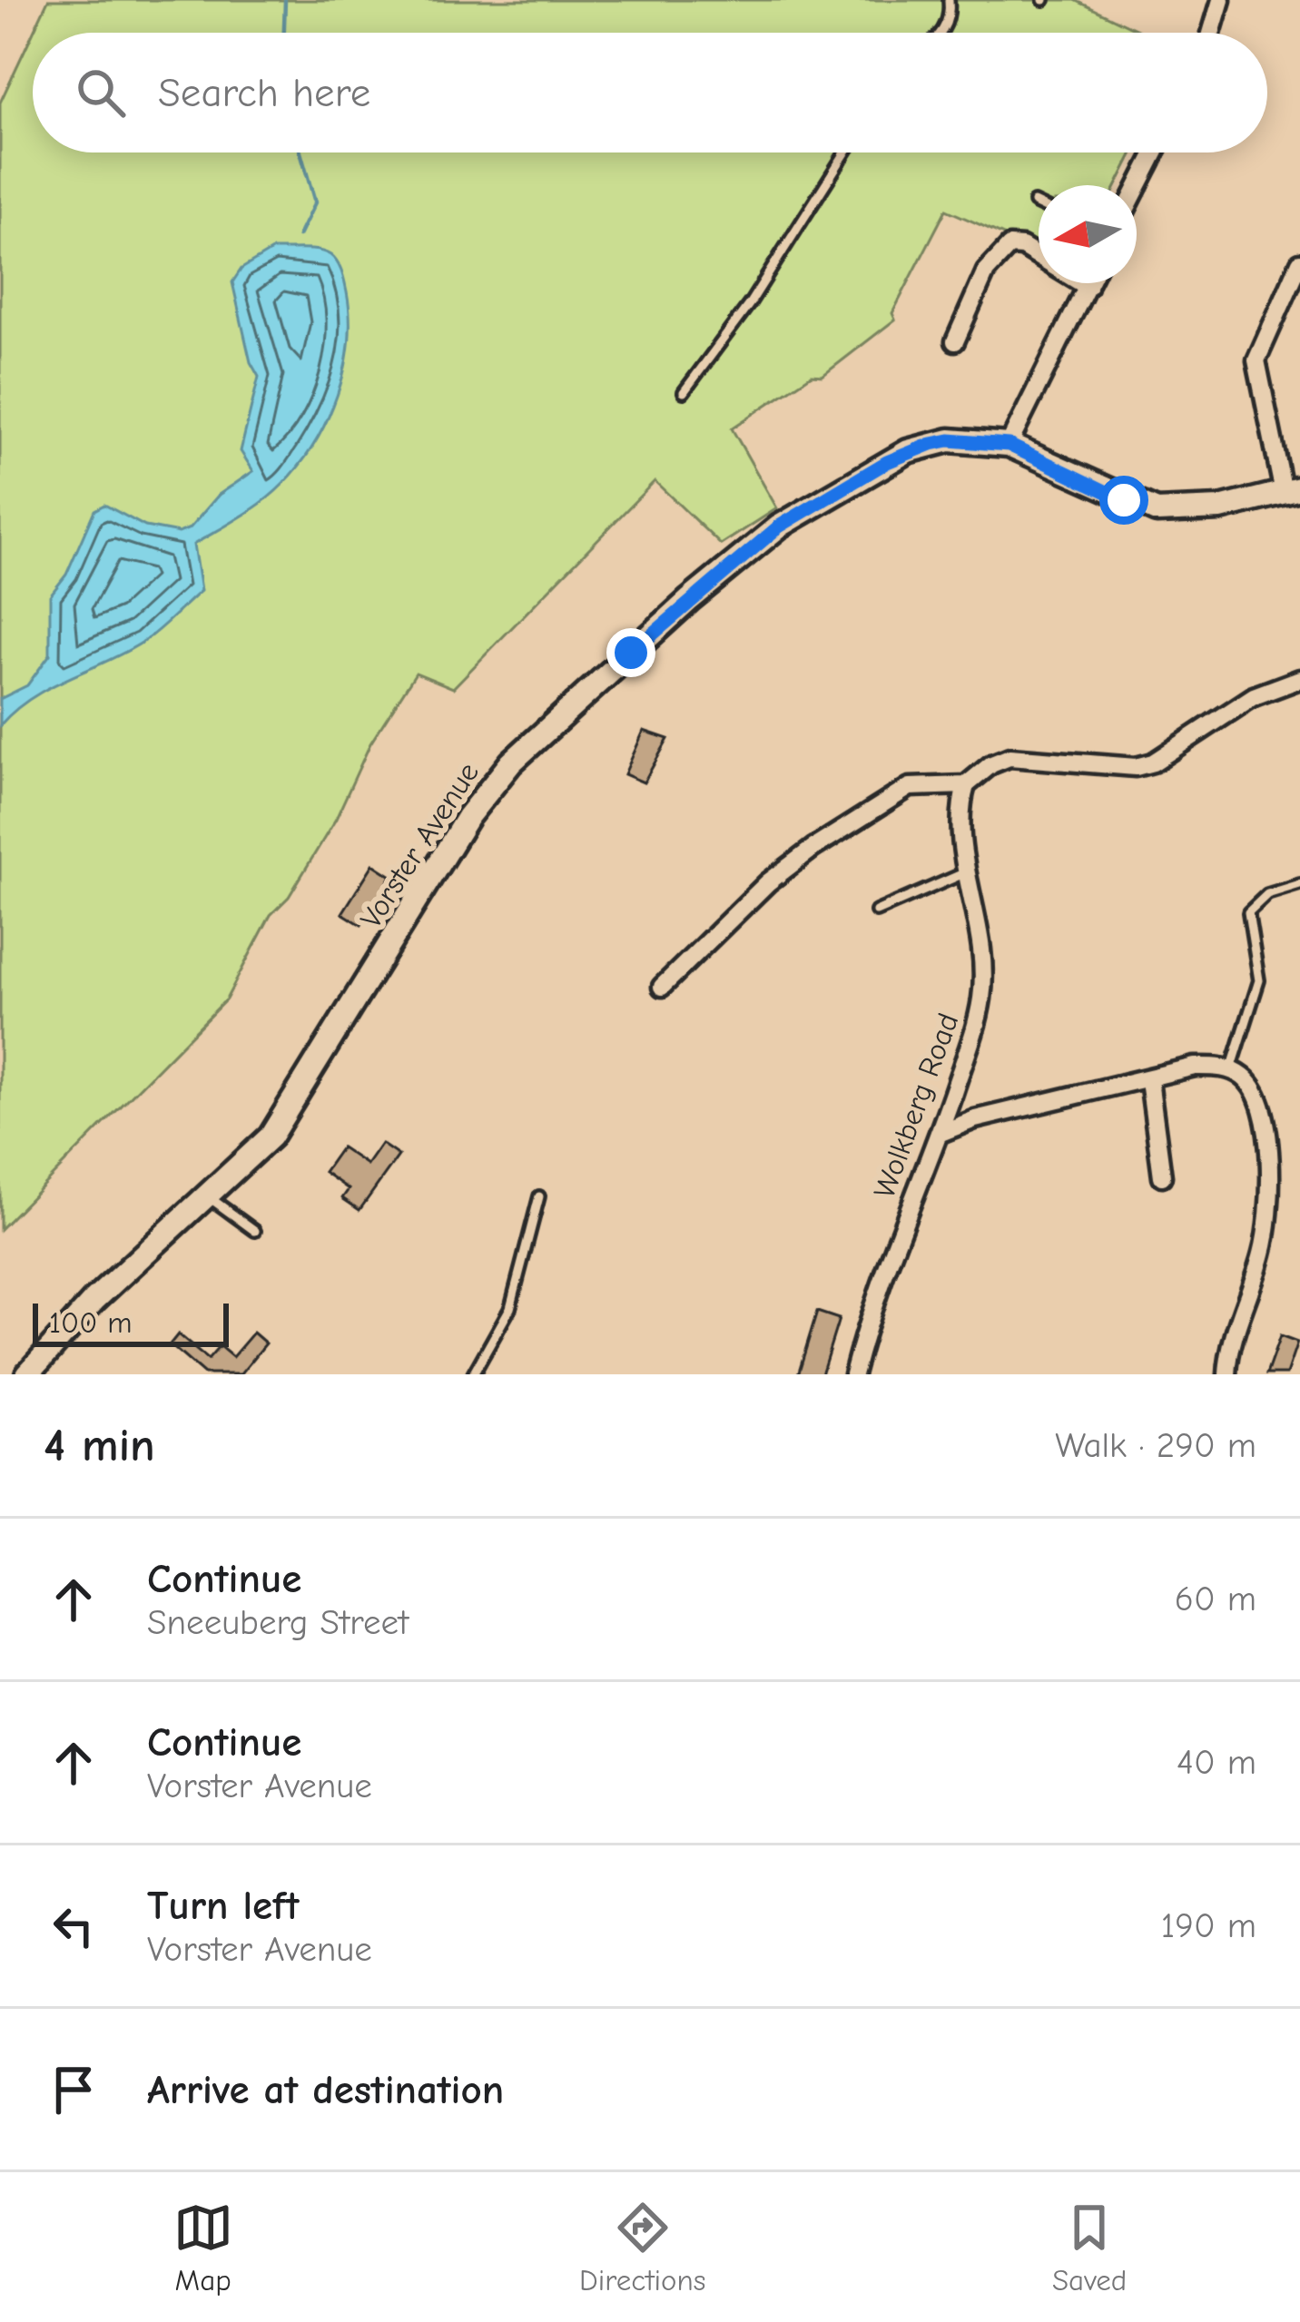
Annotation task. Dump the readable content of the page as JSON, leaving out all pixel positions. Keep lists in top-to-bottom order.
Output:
{
  "streets": {
    "main road": ["Vorster Avenue"],
    "street": ["Wolkberg Road"]
  },
  "scale_bar": "100 m",
  "north": "left",
  "page": {
    "search": "Search here",
    "scale": "100 m",
    "heading": ["4 min", "Walk · 290 m"],
    "list": [
      ["Continue", "Sneeuberg Street", "60 m"],
      ["Continue", "Vorster Avenue", "40 m"],
      ["Turn left", "Vorster Avenue", "190 m"],
      "Arrive at destination"
    ],
    "nav": ["Map", "Directions", "Saved"]
  }
}
